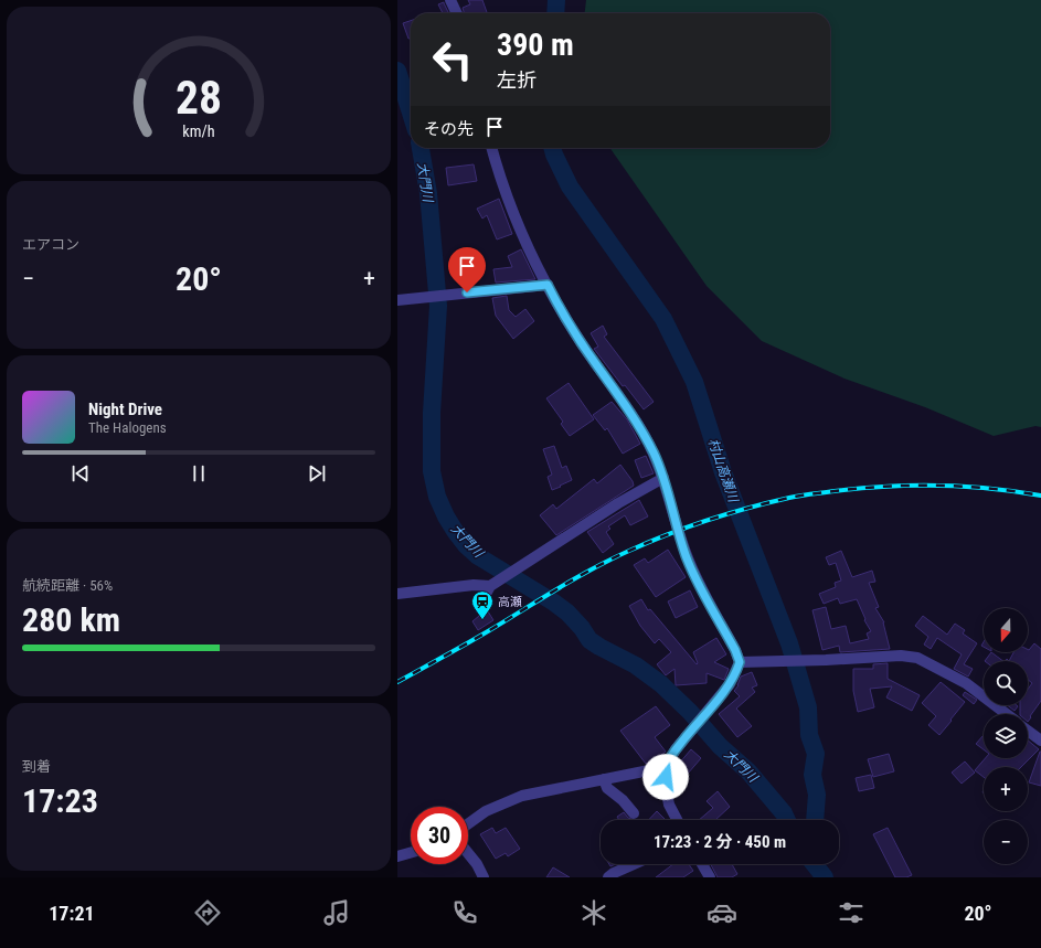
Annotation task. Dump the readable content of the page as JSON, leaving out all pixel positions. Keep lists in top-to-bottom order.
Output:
{
  "water": ["大門川", "村山高瀬川"],
  "places": {
    "station": ["高瀬"]
  },
  "north": "bottom",
  "page": {
    "turn": ["390 m", "左折"],
    "then": "その先",
    "tile": [
      "エアコン",
      ["航続距離 · 56%", "280 km"],
      ["到着", "17:23"]
    ],
    "heat": ["−", "20°", "+"],
    "song": ["Night Drive", "The Halogens"],
    "map_buttons": ["+", "−"],
    "limit": "30",
    "trip": "17:23 · 2 分 · 450 m",
    "tabs": ["17:21", "20°"],
    "gauge": ["28", "km/h"]
  }
}
